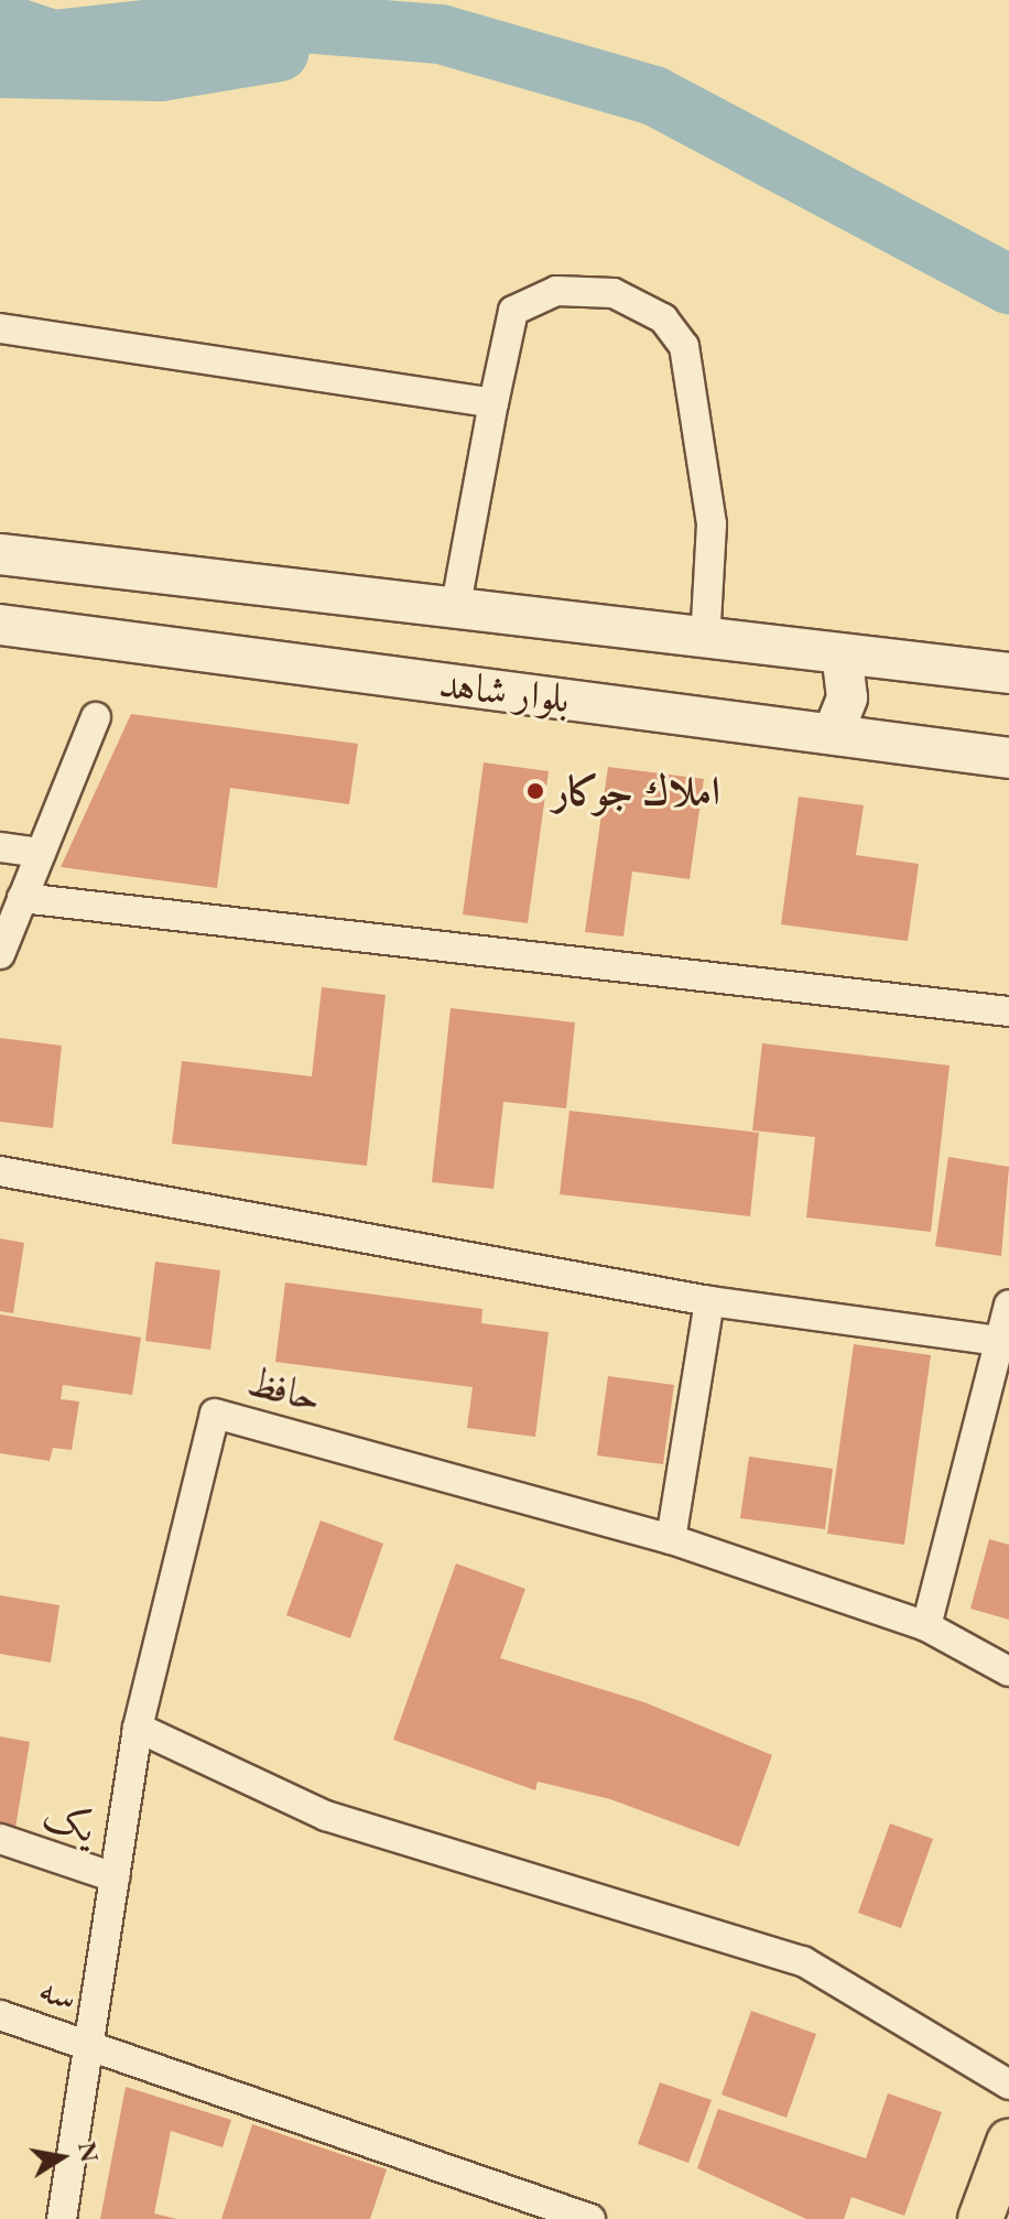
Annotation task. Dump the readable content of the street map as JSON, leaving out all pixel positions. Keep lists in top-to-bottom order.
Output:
{
  "streets": {
    "main road": ["بلوار شاهد"],
    "street": ["حافظ", "یک", "سه"]
  },
  "crossings": [
    ["حافظ", "یک"],
    ["حافظ", "سه"]
  ],
  "places": ["املاك جوكار"],
  "north": "right"
}
